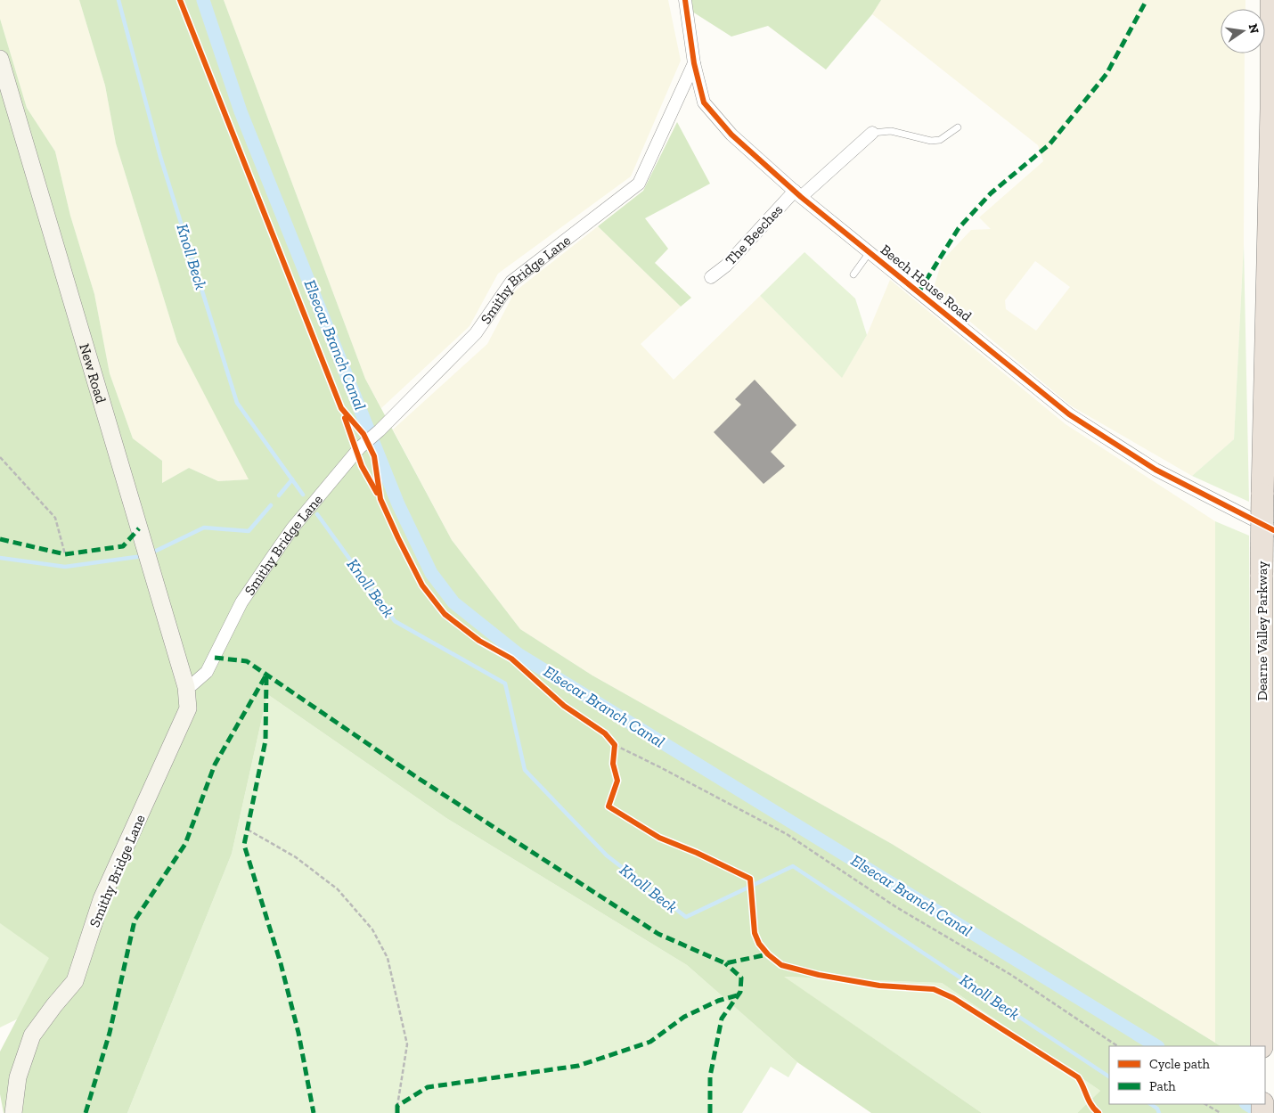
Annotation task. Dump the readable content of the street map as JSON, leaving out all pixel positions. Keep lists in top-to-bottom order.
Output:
{
  "streets": {
    "highway": ["Dearne Valley Parkway"],
    "main road": ["Smithy Bridge Lane", "New Road"],
    "street": ["The Beeches", "Beech House Road"]
  },
  "crossings": [
    ["The Beeches", "Beech House Road"],
    ["Smithy Bridge Lane", "Beech House Road"],
    ["Smithy Bridge Lane", "New Road"]
  ],
  "water": ["Knoll Beck", "Elsecar Branch Canal"],
  "legend": ["Cycle path", "Path"],
  "north": "right"
}
